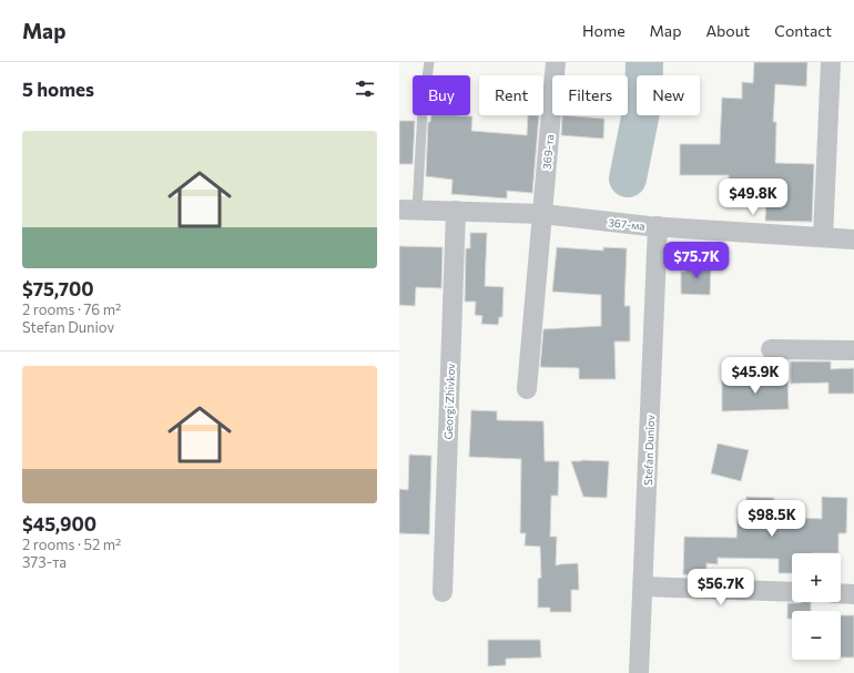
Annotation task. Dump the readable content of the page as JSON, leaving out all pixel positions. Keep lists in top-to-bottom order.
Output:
{
  "streets": {
    "street": [
      "369-та",
      "367-ма",
      "Georgi Zhivkov",
      "Stefan Duniov"
    ]
  },
  "crossings": [
    ["369-та", "367-ма"],
    ["367-ма", "Georgi Zhivkov"],
    ["367-ма", "Stefan Duniov"]
  ],
  "page": {
    "header": "Map",
    "nav": [
      "Home",
      "Map",
      "About",
      "Contact"
    ],
    "heading": "5 homes",
    "chip": [
      "Buy",
      "Rent",
      "Filters",
      "New"
    ],
    "list": [
      {
        "name": "$75,700",
        "note": "2 rooms · 76 m² · Stefan Duniov"
      },
      {
        "name": "$45,900",
        "note": "2 rooms · 52 m² · 373-та"
      }
    ],
    "price": [
      "$49.8K",
      "$75.7K",
      "$45.9K",
      "$98.5K",
      "$56.7K"
    ],
    "map_buttons": ["+", "−"]
  }
}
